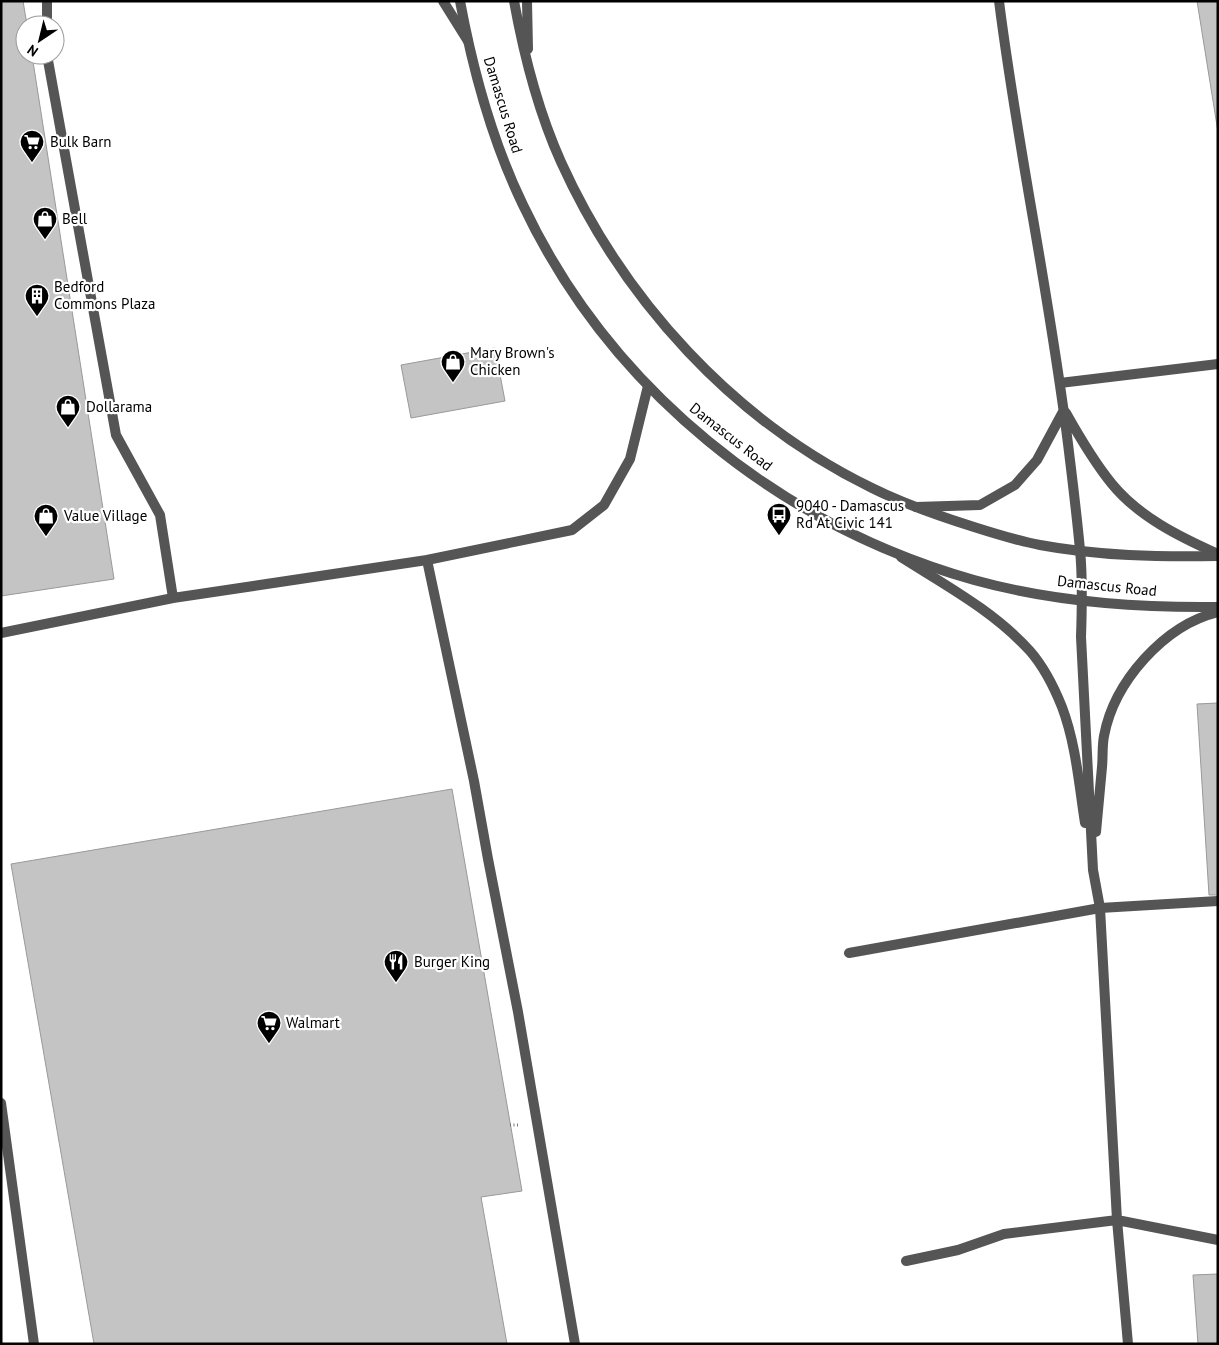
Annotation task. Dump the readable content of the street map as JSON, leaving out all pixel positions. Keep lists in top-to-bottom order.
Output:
{
  "streets": {
    "street": ["Damascus Road"]
  },
  "places": {
    "supermarket": ["Bulk Barn", "Walmart"],
    "shop": [
      "Bell",
      "Mary Brown's Chicken",
      "Dollarama",
      "Value Village"
    ],
    "building": ["Bedford Commons Plaza"],
    "bus stop": ["9040 - Damascus Rd At Civic 141"],
    "restaurant": ["Burger King"]
  },
  "north": "bottom left"
}
